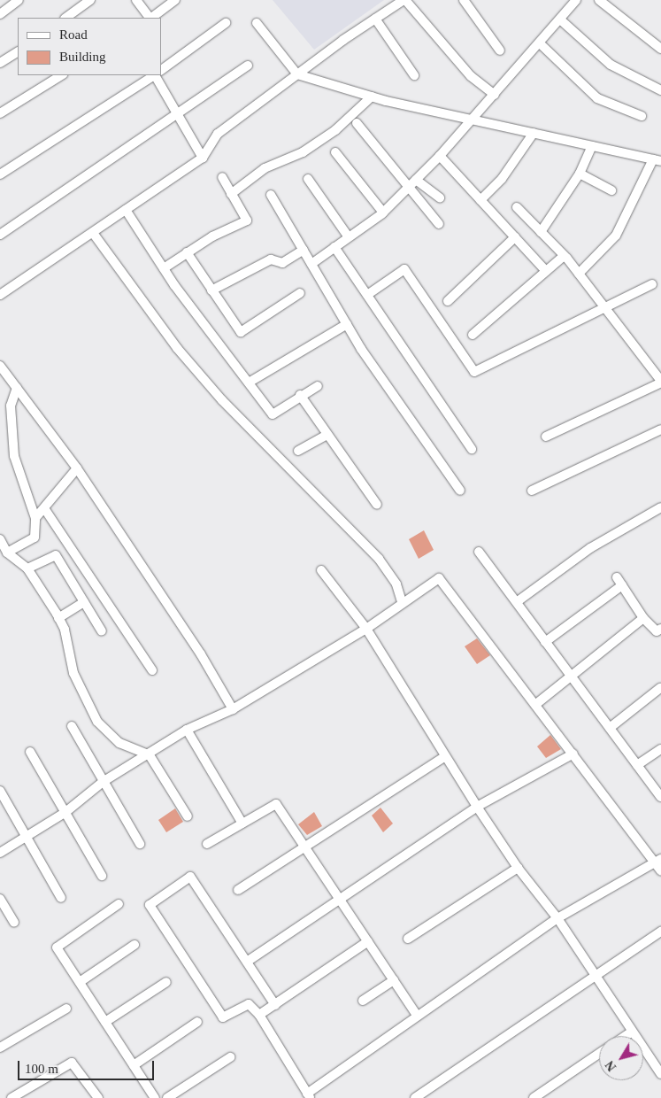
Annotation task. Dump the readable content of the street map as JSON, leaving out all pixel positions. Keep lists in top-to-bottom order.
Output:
{
  "legend": ["Road", "Building"],
  "scale_bar": "100 m",
  "north": "bottom left"
}
